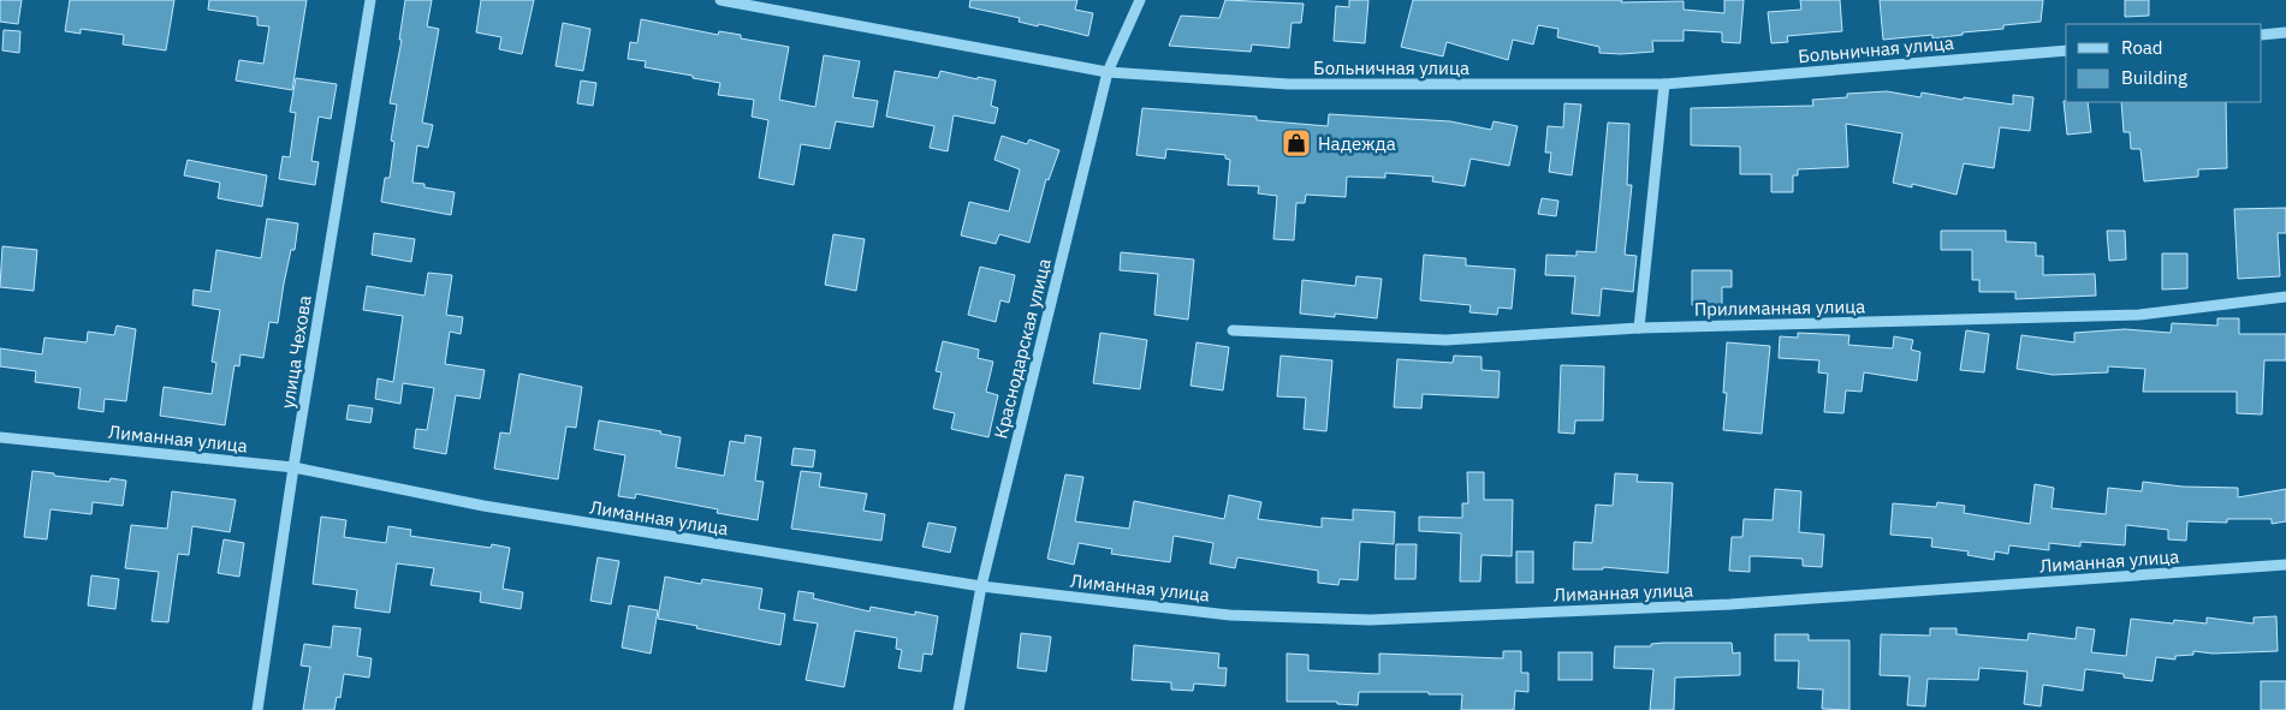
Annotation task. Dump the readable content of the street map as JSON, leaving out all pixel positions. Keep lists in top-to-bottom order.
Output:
{
  "streets": {
    "street": [
      "Больничная улица",
      "Прилиманная улица",
      "Краснодарская улица",
      "улица Чехова",
      "Лиманная улица"
    ]
  },
  "crossings": [
    ["Больничная улица", "Краснодарская улица"],
    ["Краснодарская улица", "Лиманная улица"],
    ["улица Чехова", "Лиманная улица"]
  ],
  "places": {
    "shop": ["Надежда"]
  },
  "legend": ["Road", "Building"]
}
